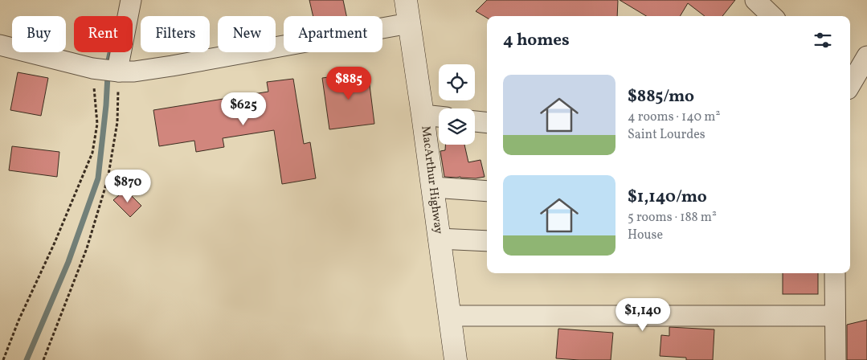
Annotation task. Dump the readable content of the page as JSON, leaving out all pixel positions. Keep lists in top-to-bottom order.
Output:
{
  "streets": {
    "main road": ["MacArthur Highway"]
  },
  "page": {
    "chip": [
      "Buy",
      "Rent",
      "Filters",
      "New",
      "Apartment"
    ],
    "heading": "4 homes",
    "list": [
      {
        "name": "$885/mo",
        "note": "4 rooms · 140 m² · Saint Lourdes"
      },
      {
        "name": "$1,140/mo",
        "note": "5 rooms · 188 m² · House"
      }
    ],
    "price": [
      "$885",
      "$625",
      "$870",
      "$1,140"
    ]
  }
}
